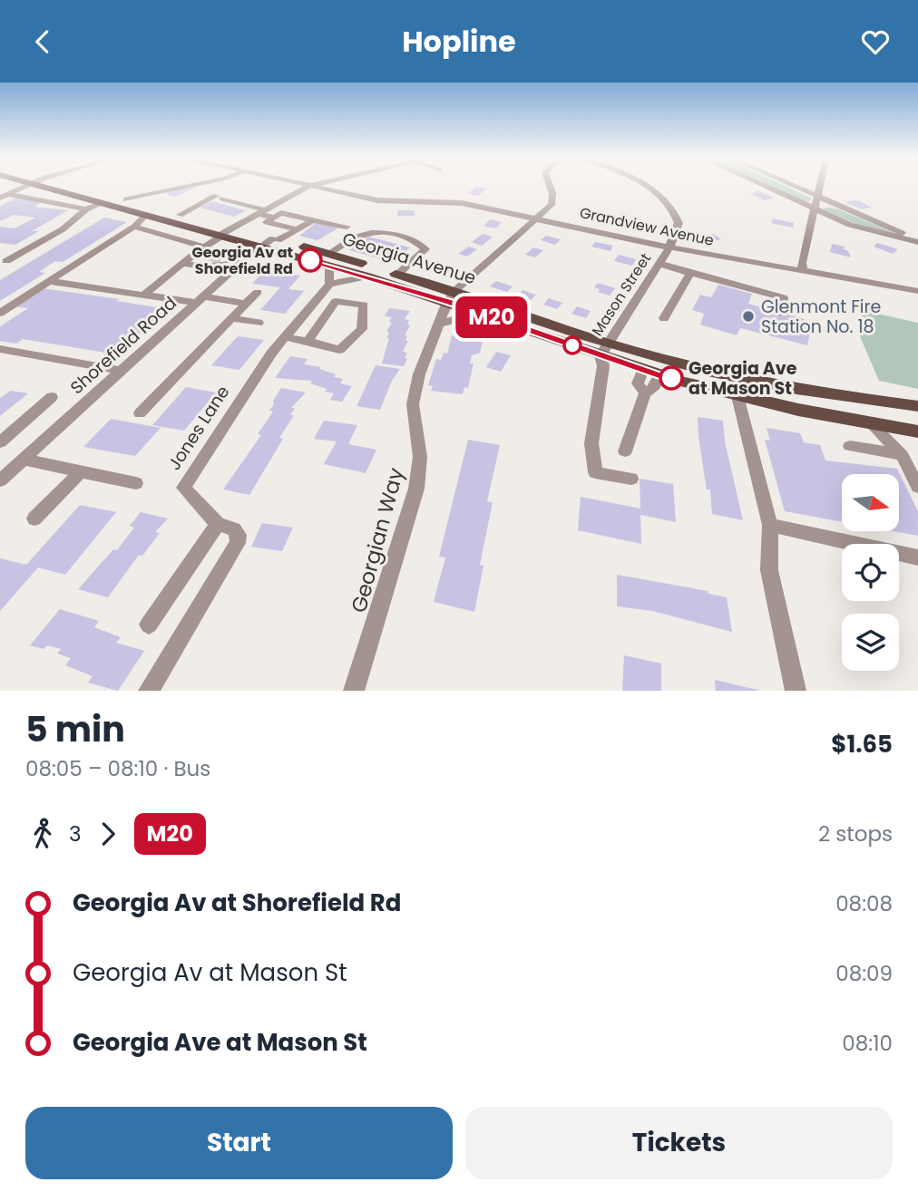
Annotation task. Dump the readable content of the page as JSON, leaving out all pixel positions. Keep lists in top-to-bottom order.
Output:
{
  "streets": {
    "main road": ["Georgia Avenue"],
    "street": [
      "Grandview Avenue",
      "Mason Street",
      "Shorefield Road",
      "Jones Lane",
      "Georgian Way"
    ]
  },
  "crossings": [
    ["Grandview Avenue", "Mason Street"],
    ["Georgia Avenue", "Mason Street"],
    ["Georgia Avenue", "Shorefield Road"],
    ["Georgia Avenue", "Georgian Way"]
  ],
  "places": ["Georgia Av at Shorefield Rd", "Glenmont Fire Station No. 18", "Georgia Ave at Mason St"],
  "lines": ["bus line M20"],
  "north": "right",
  "page": {
    "header": "Hopline",
    "on_map": "M20",
    "heading": ["5 min", "08:05 – 08:10 · Bus", "$1.65"],
    "legs": ["3", "M20", "2 stops"],
    "list": [
      {
        "name": "Georgia Av at Shorefield Rd",
        "value": "08:08"
      },
      {
        "name": "Georgia Av at Mason St",
        "value": "08:09"
      },
      {
        "name": "Georgia Ave at Mason St",
        "value": "08:10"
      }
    ],
    "buttons": ["Start", "Tickets"]
  }
}
